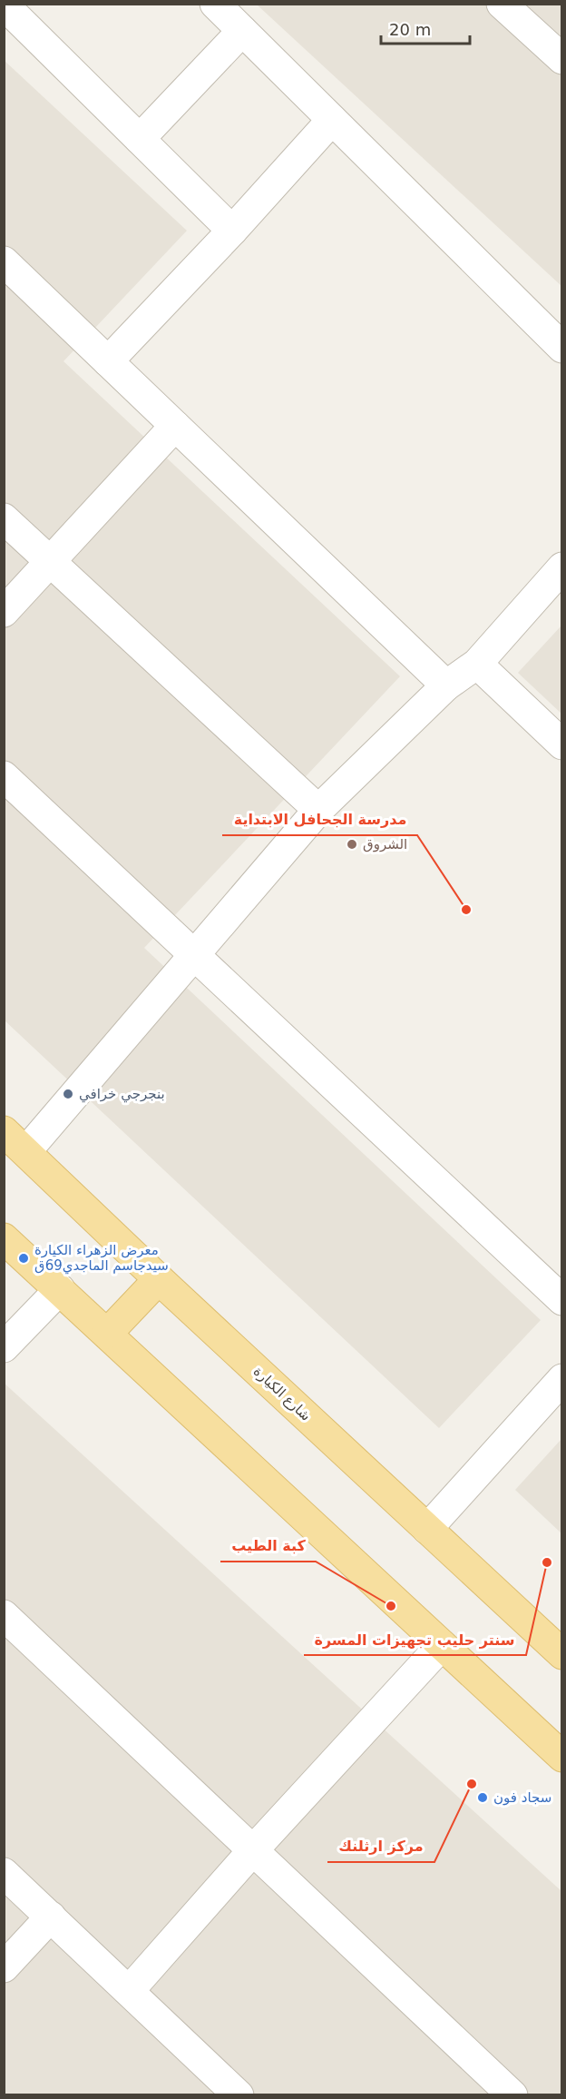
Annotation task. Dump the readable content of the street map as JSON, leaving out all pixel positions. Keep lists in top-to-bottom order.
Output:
{
  "streets": {
    "main road": ["شارع الكيارة"]
  },
  "places": [
    "الشروق",
    "مدرسة الجحافل الابتداية",
    "بنجرجي خرافي",
    "معرض الزهراء الكيارة سيدجاسم الماجدي69ق",
    "سنتر حليب تجهيزات المسرة",
    "كبة الطيب",
    "مركز ارثلنك",
    "سجاد فون"
  ],
  "scale_bar": "20 m"
}
